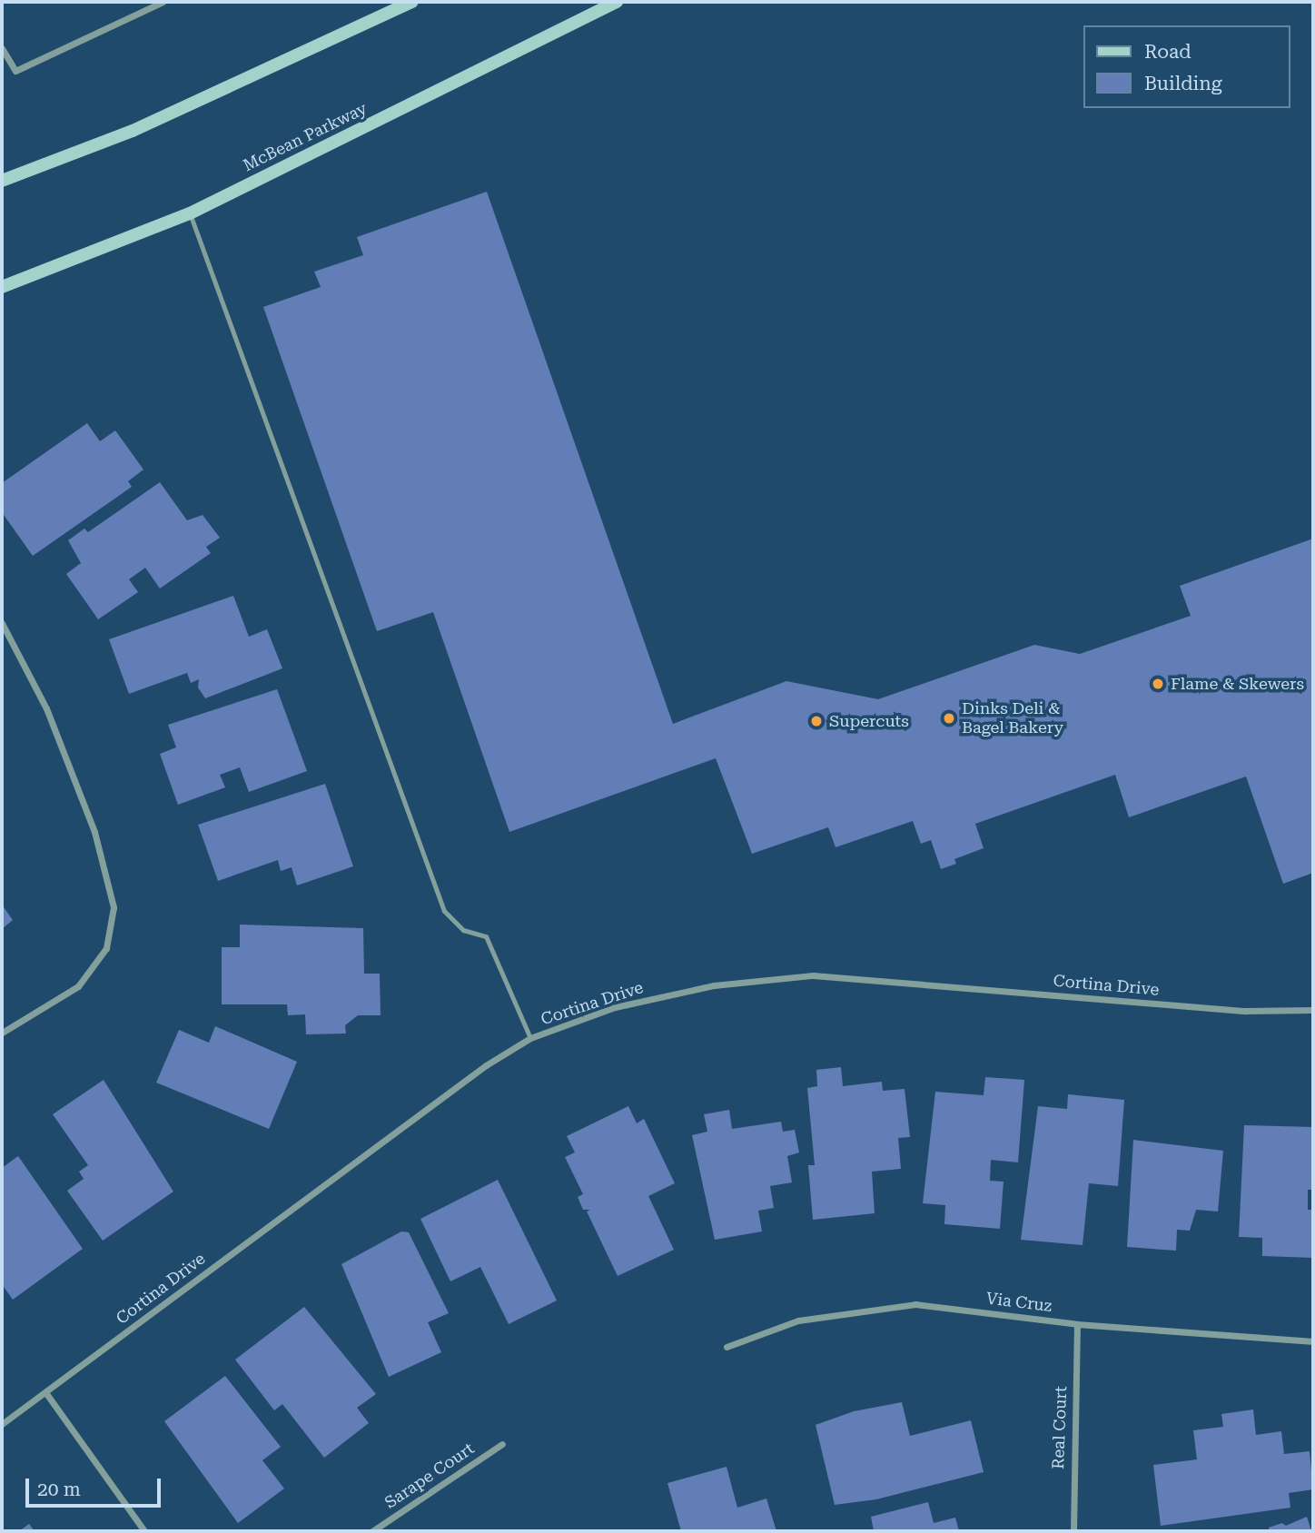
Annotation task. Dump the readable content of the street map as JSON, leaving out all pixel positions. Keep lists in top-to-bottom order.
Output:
{
  "streets": {
    "main road": ["McBean Parkway"],
    "street": [
      "Cortina Drive",
      "Via Cruz",
      "Real Court",
      "Sarape Court"
    ]
  },
  "crossings": [
    ["Via Cruz", "Real Court"]
  ],
  "places": ["Flame & Skewers", "Dinks Deli & Bagel Bakery", "Supercuts"],
  "legend": ["Road", "Building"],
  "scale_bar": "20 m"
}
